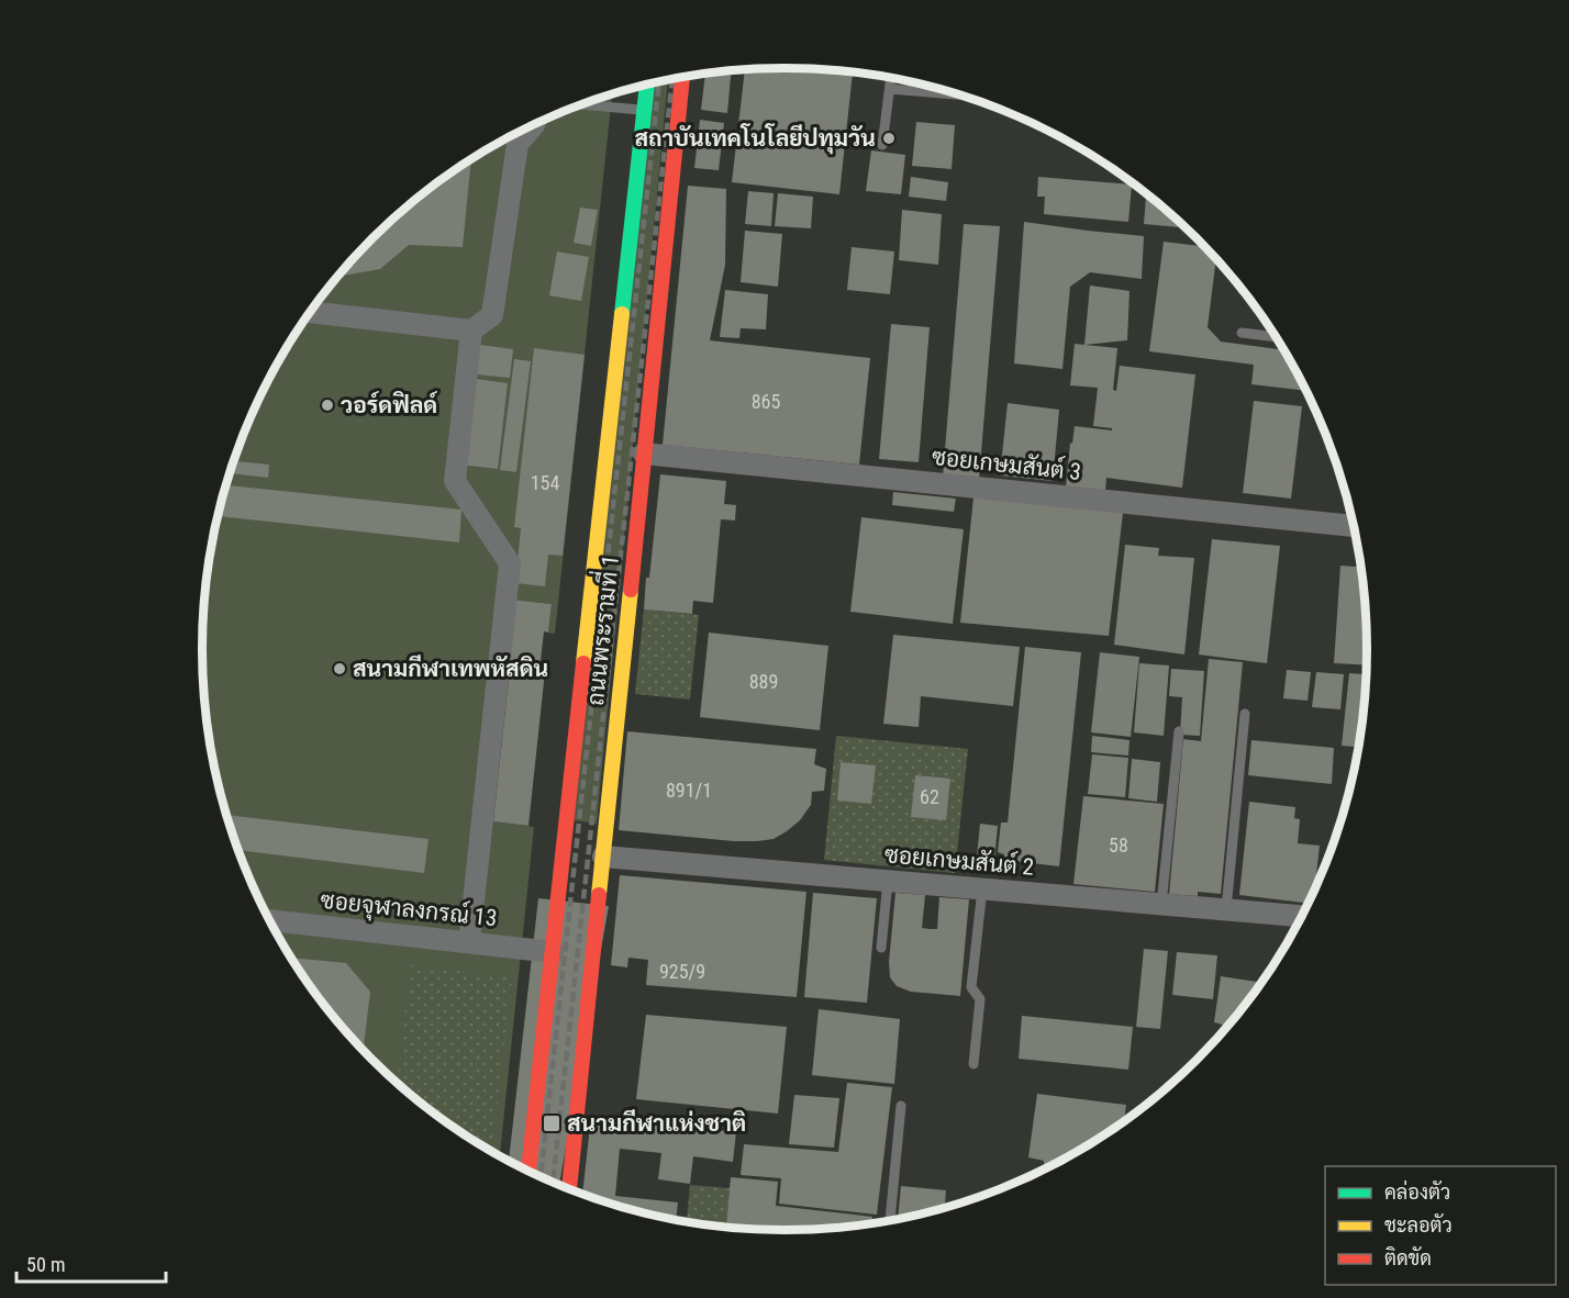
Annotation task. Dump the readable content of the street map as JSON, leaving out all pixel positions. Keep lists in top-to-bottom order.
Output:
{
  "streets": {
    "main road": ["ถนนพระรามที่ 1"],
    "street": ["ซอยเกษมสันต์ 3", "ซอยเกษมสันต์ 2", "ซอยจุฬาลงกรณ์ 13"]
  },
  "crossings": [
    ["ซอยเกษมสันต์ 3", "ถนนพระรามที่ 1"],
    ["ถนนพระรามที่ 1", "ซอยเกษมสันต์ 2"],
    ["ถนนพระรามที่ 1", "ซอยจุฬาลงกรณ์ 13"]
  ],
  "places": {
    "other": ["สถาบันเทคโนโลยีปทุมวัน", "วอร์ดฟิลด์", "สนามกีฬาเทพหัสดิน"],
    "transit": ["สนามกีฬาแห่งชาติ"]
  },
  "house_numbers": [
    "865",
    "154",
    "889",
    "891/1",
    "62",
    "58",
    "925/9"
  ],
  "legend": ["คล่องตัว", "ชะลอตัว", "ติดขัด"],
  "scale_bar": "50 m"
}
